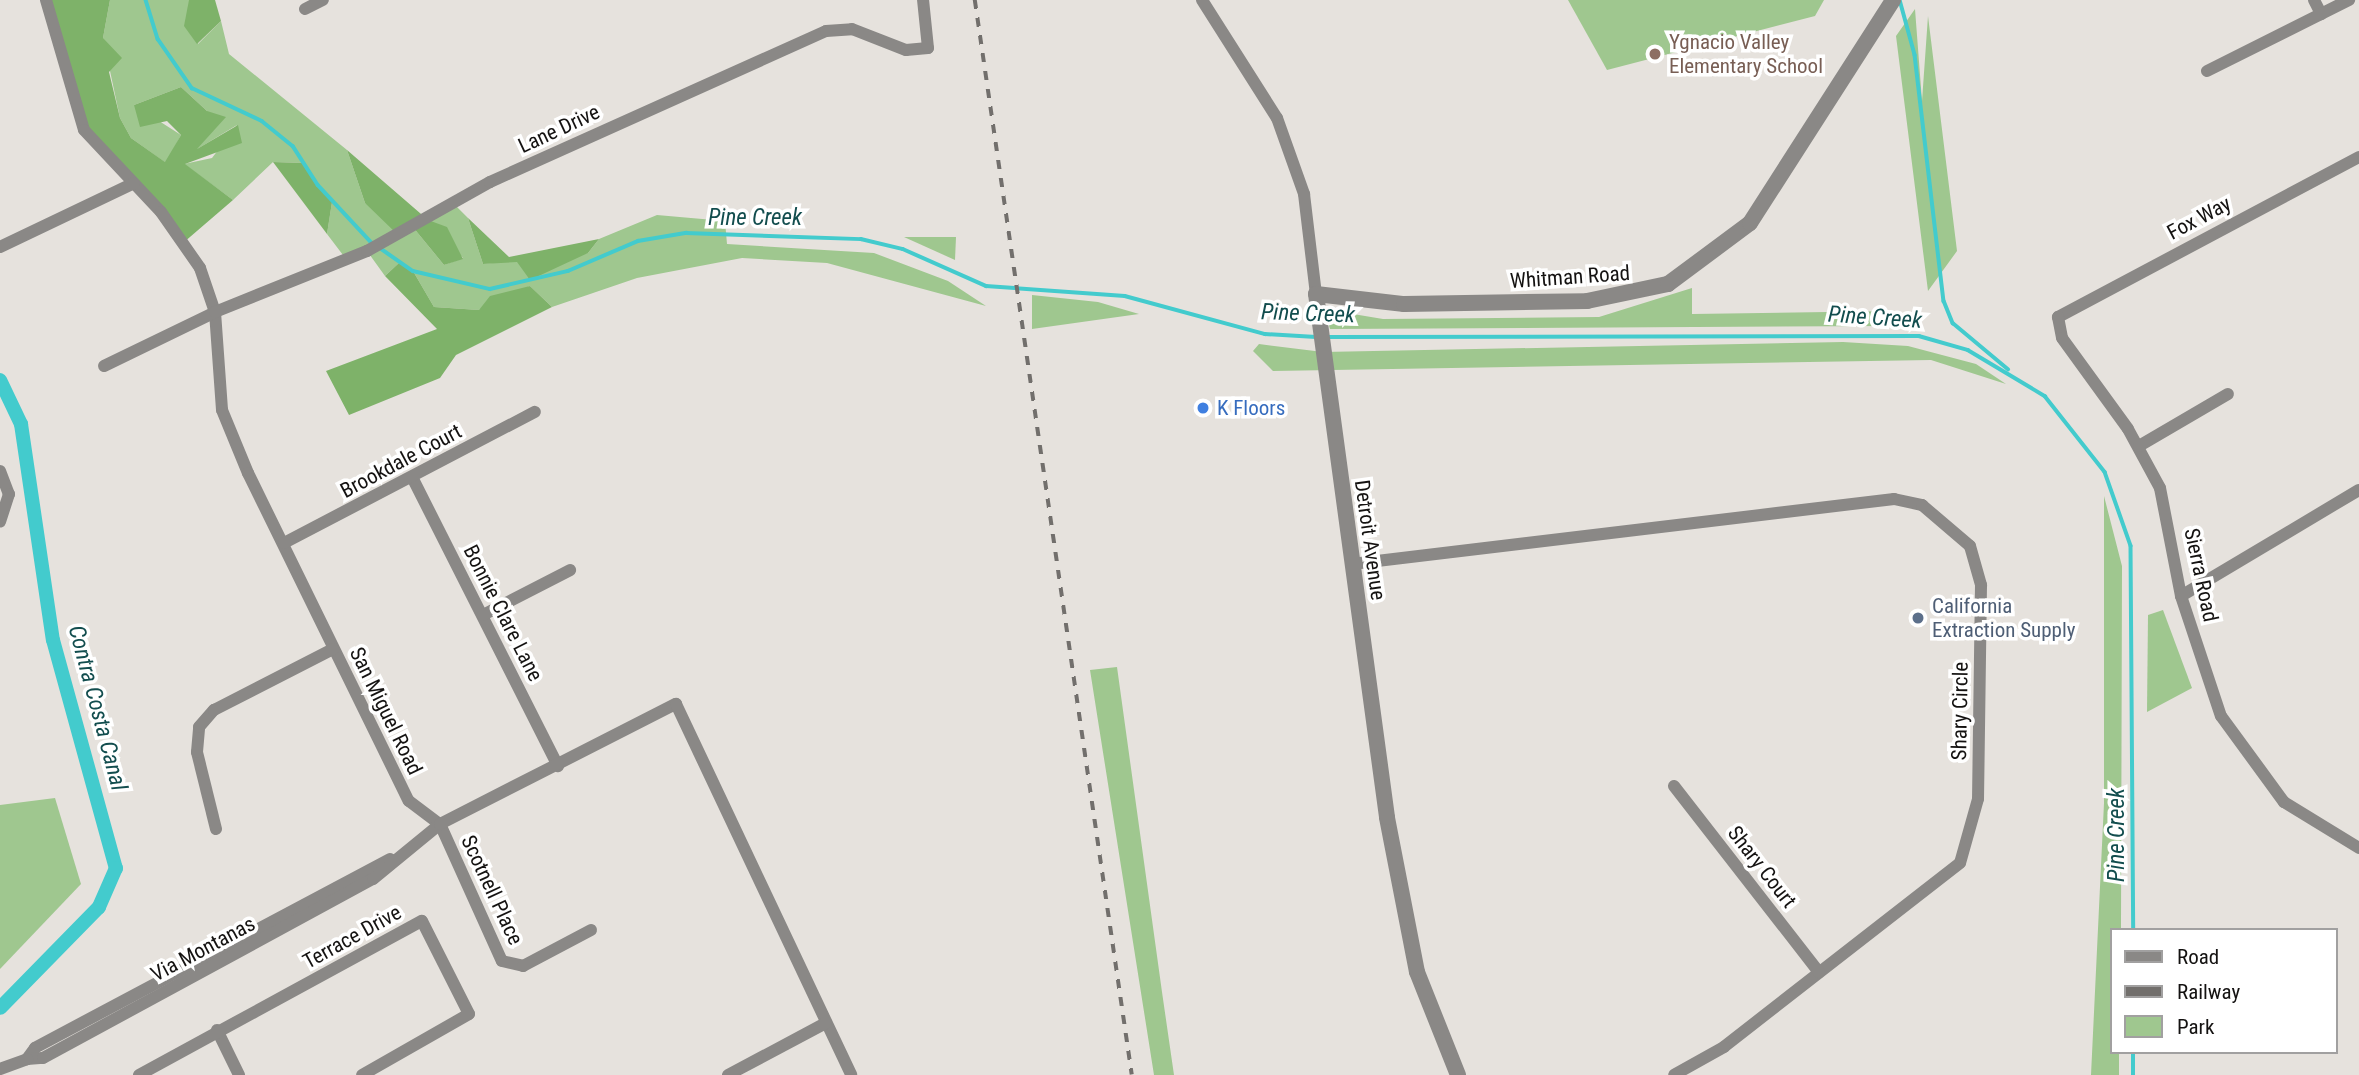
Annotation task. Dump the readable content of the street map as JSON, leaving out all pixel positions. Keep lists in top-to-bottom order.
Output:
{
  "streets": {
    "street": [
      "Lane Drive",
      "Fox Way",
      "Whitman Road",
      "Brookdale Court",
      "Detroit Avenue",
      "Sierra Road",
      "Bonnie Clare Lane",
      "San Miguel Road",
      "Shary Circle",
      "Shary Court",
      "Scotnell Place",
      "Terrace Drive",
      "Via Montanas"
    ]
  },
  "crossings": [
    ["Lane Drive", "San Miguel Road"],
    ["Fox Way", "Sierra Road"],
    ["Whitman Road", "Detroit Avenue"],
    ["Brookdale Court", "Bonnie Clare Lane"],
    ["Brookdale Court", "San Miguel Road"],
    ["Detroit Avenue", "Shary Circle"],
    ["San Miguel Road", "Scotnell Place"],
    ["San Miguel Road", "Via Montanas"],
    ["Shary Circle", "Shary Court"],
    ["Scotnell Place", "Via Montanas"]
  ],
  "water": ["Pine Creek", "Contra Costa Canal"],
  "places": ["Ygnacio Valley Elementary School", "K Floors", "California Extraction Supply"],
  "legend": ["Road", "Railway", "Park"]
}
